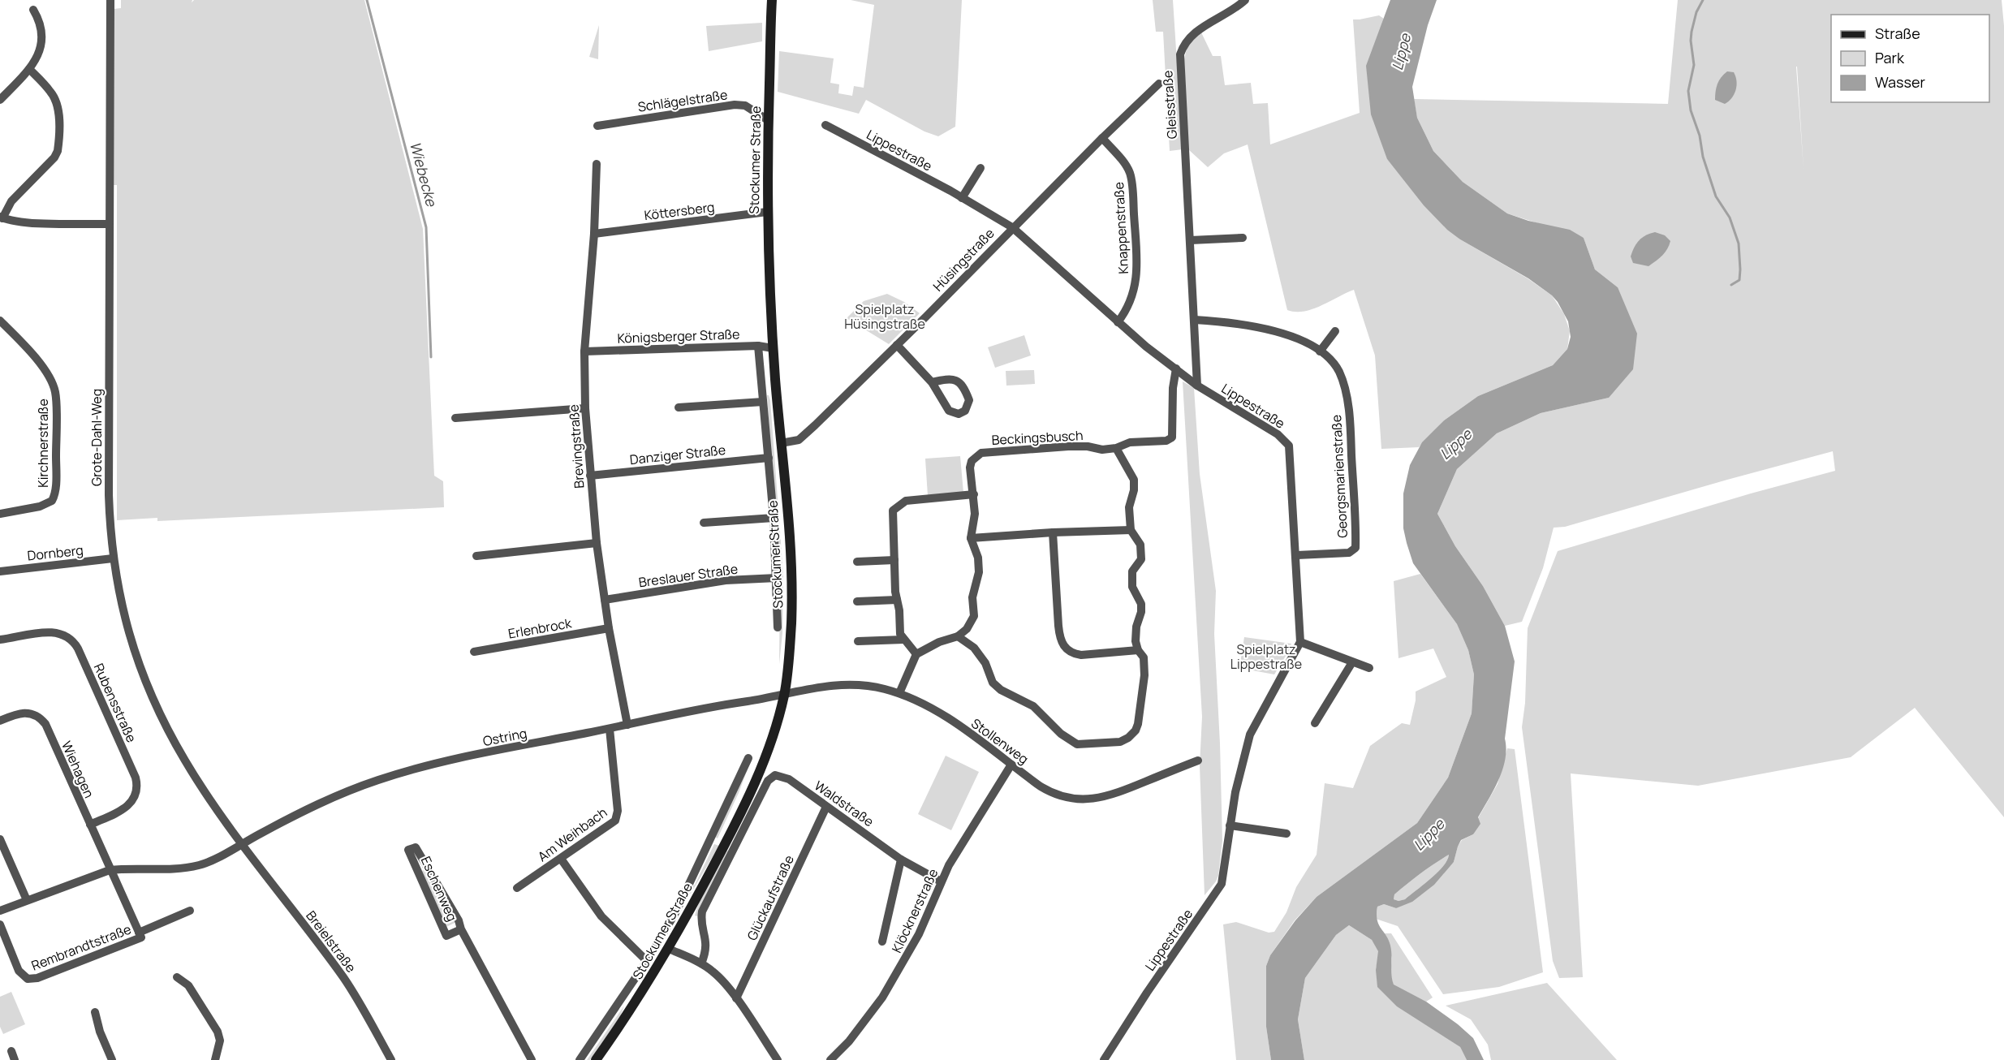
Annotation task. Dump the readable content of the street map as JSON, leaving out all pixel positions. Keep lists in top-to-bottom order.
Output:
{
  "streets": {
    "main road": ["Stockumer Straße"],
    "street": [
      "Schlägelstraße",
      "Gleisstraße",
      "Lippestraße",
      "Köttersberg",
      "Knappenstraße",
      "Hüsingstraße",
      "Königsberger Straße",
      "Grote-Dahl-Weg",
      "Beckingsbusch",
      "Kirchnerstraße",
      "Brevingstraße",
      "Danziger Straße",
      "Georgsmarienstraße",
      "Dornberg",
      "Breslauer Straße",
      "Erlenbrock",
      "Rubensstraße",
      "Ostring",
      "Stollenweg",
      "Wiehagen",
      "Waldstraße",
      "Am Weihbach",
      "Eschenweg",
      "Glückaufstraße",
      "Klöcknerstraße",
      "Breielstraße",
      "Rembrandtstraße"
    ]
  },
  "crossings": [
    ["Schlägelstraße", "Stockumer Straße"],
    ["Gleisstraße", "Lippestraße"],
    ["Gleisstraße", "Georgsmarienstraße"],
    ["Lippestraße", "Knappenstraße"],
    ["Lippestraße", "Hüsingstraße"],
    ["Lippestraße", "Beckingsbusch"],
    ["Lippestraße", "Georgsmarienstraße"],
    ["Stockumer Straße", "Köttersberg"],
    ["Stockumer Straße", "Hüsingstraße"],
    ["Stockumer Straße", "Königsberger Straße"],
    ["Stockumer Straße", "Danziger Straße"],
    ["Stockumer Straße", "Breslauer Straße"],
    ["Stockumer Straße", "Ostring"],
    ["Stockumer Straße", "Stollenweg"],
    ["Stockumer Straße", "Waldstraße"],
    ["Köttersberg", "Brevingstraße"],
    ["Knappenstraße", "Hüsingstraße"],
    ["Königsberger Straße", "Brevingstraße"],
    ["Grote-Dahl-Weg", "Dornberg"],
    ["Grote-Dahl-Weg", "Ostring"],
    ["Grote-Dahl-Weg", "Breielstraße"],
    ["Brevingstraße", "Danziger Straße"],
    ["Brevingstraße", "Breslauer Straße"],
    ["Brevingstraße", "Erlenbrock"],
    ["Brevingstraße", "Ostring"],
    ["Rubensstraße", "Wiehagen"],
    ["Ostring", "Stollenweg"],
    ["Ostring", "Am Weihbach"],
    ["Ostring", "Breielstraße"],
    ["Stollenweg", "Klöcknerstraße"],
    ["Wiehagen", "Rembrandtstraße"],
    ["Waldstraße", "Glückaufstraße"],
    ["Waldstraße", "Klöcknerstraße"]
  ],
  "water": ["Lippe", "Wiebecke"],
  "parks": ["Spielplatz Hüsingstraße", "Spielplatz Lippestraße"],
  "legend": ["Straße", "Park", "Wasser"]
}
